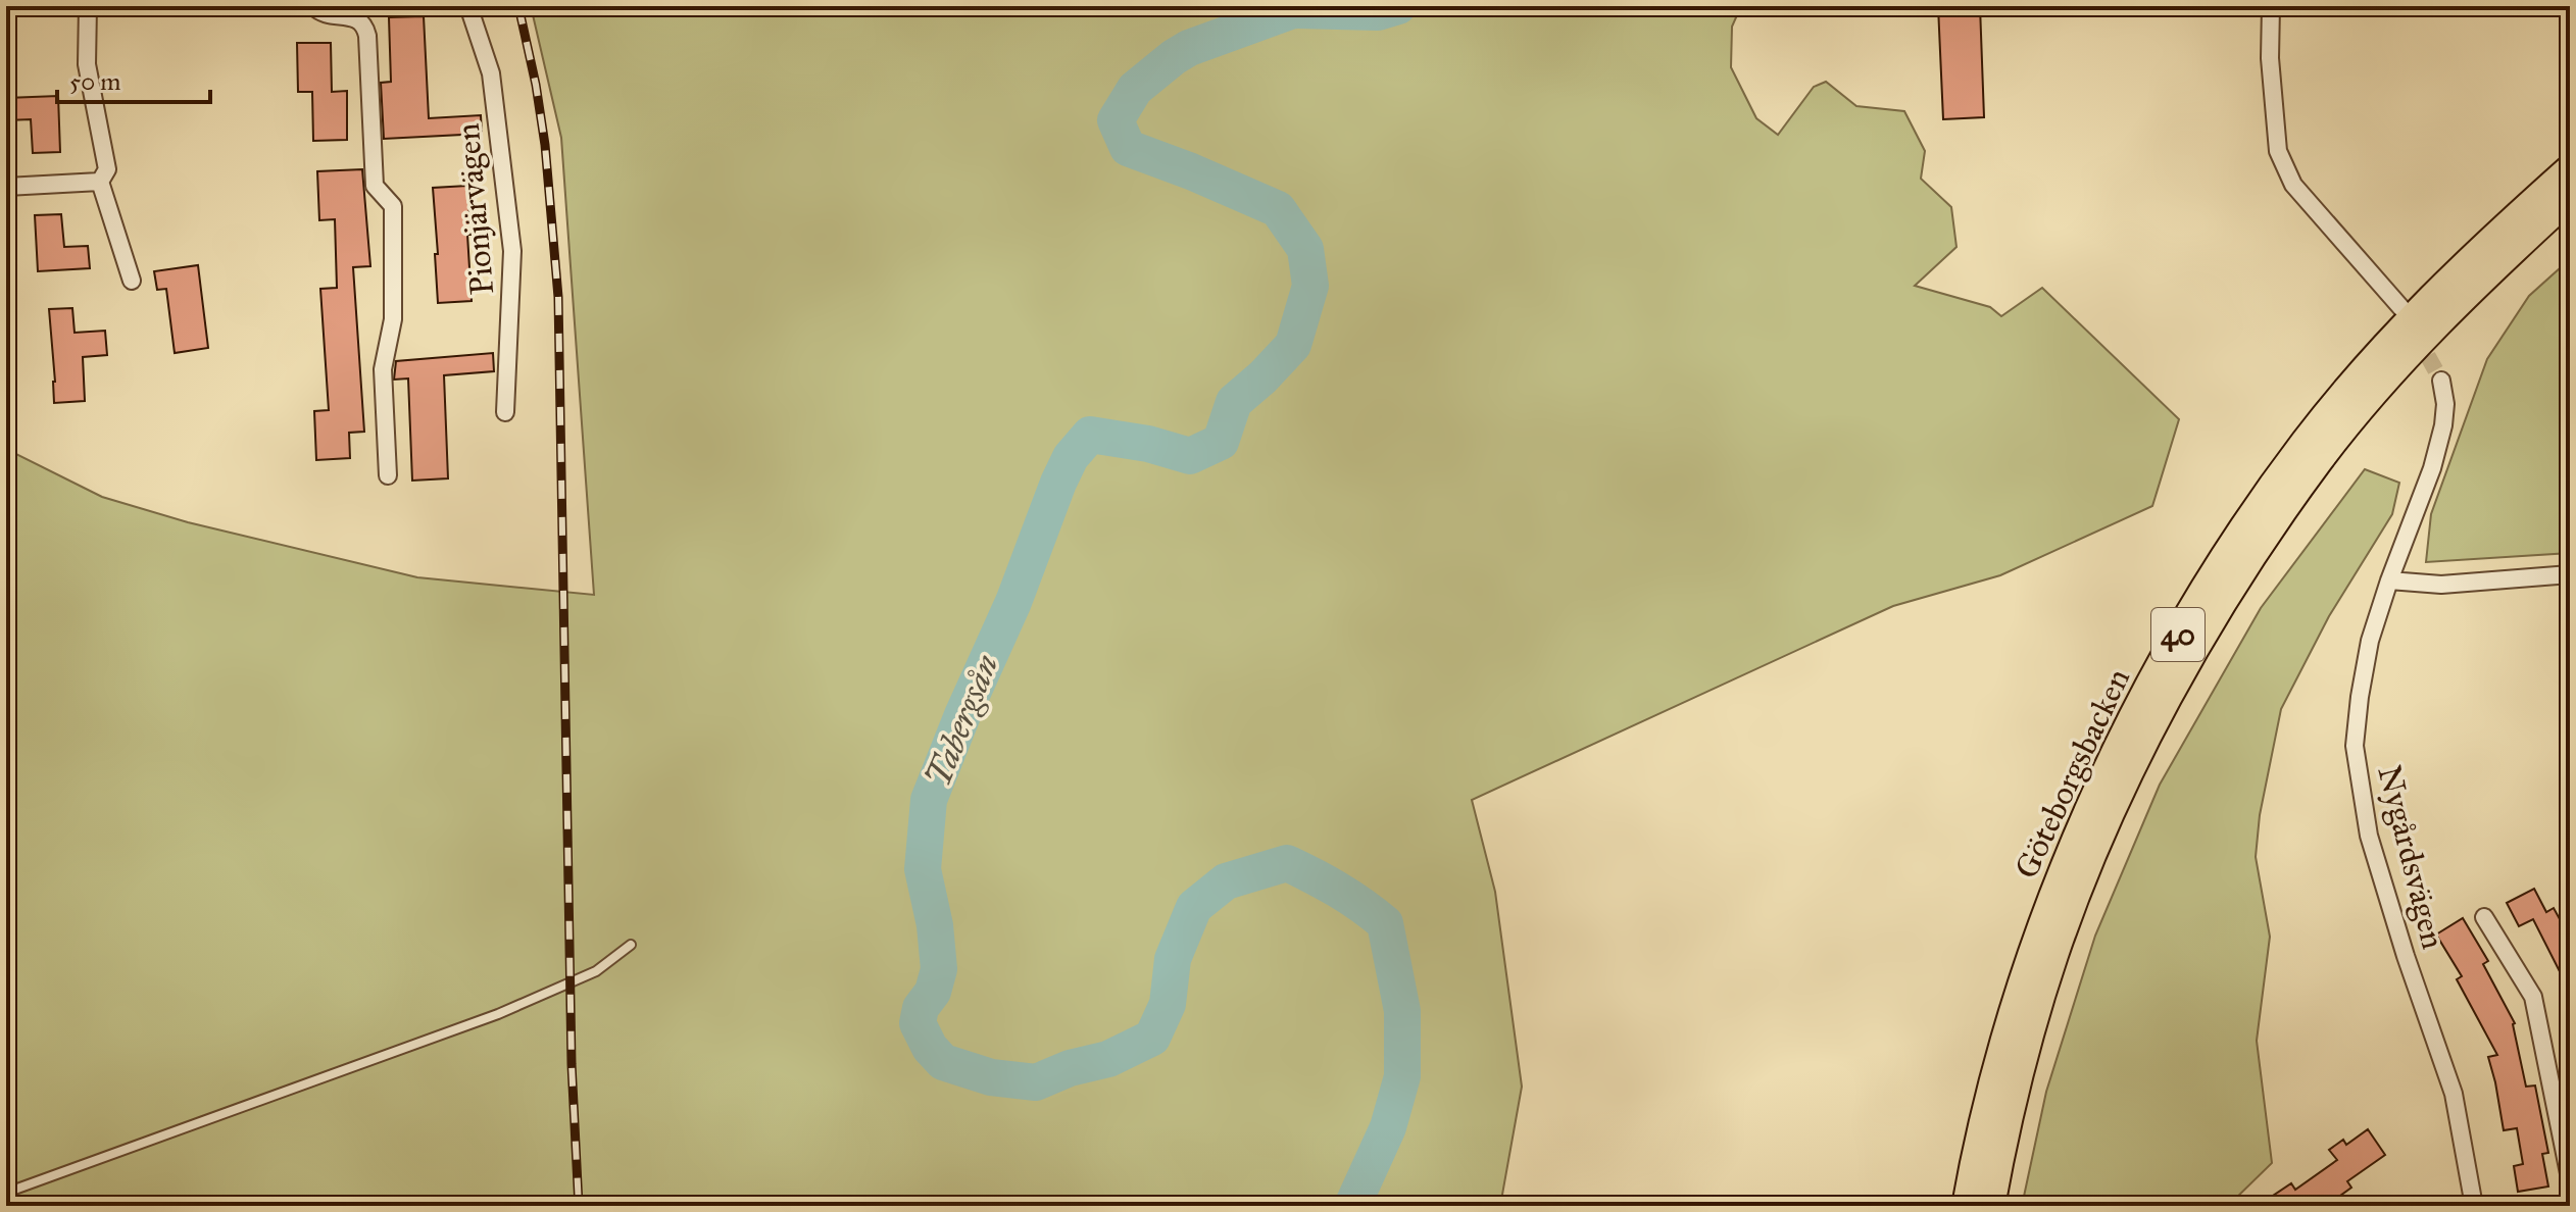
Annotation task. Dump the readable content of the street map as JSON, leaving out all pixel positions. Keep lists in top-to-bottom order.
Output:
{
  "streets": {
    "highway": ["40", "Göteborgsbacken"],
    "street": ["Pionjärvägen", "Nygårdsvägen"]
  },
  "water": ["Tabergsån"],
  "scale_bar": "50 m"
}
